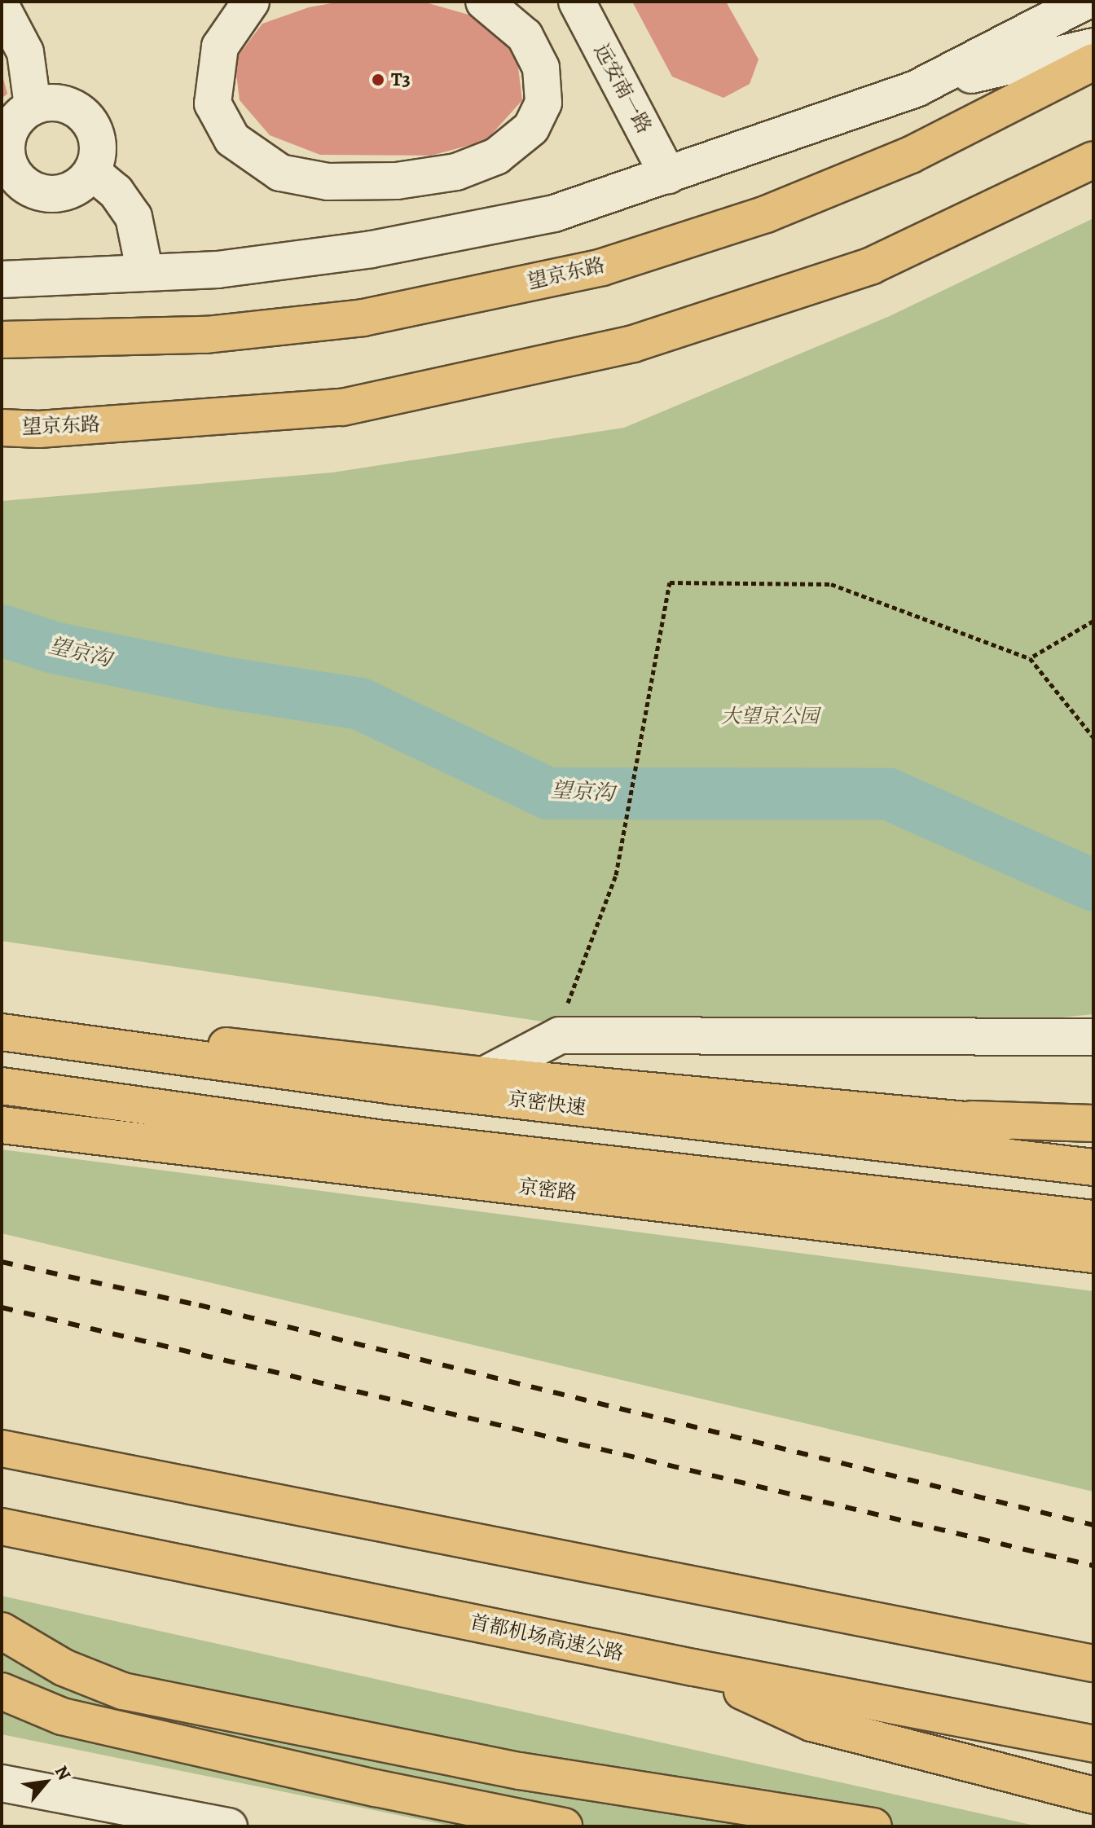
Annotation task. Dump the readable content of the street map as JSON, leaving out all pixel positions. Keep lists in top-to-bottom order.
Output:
{
  "streets": {
    "main road": [
      "望京东路",
      "京密快速",
      "京密路",
      "首都机场高速公路"
    ],
    "street": ["远安南一路"]
  },
  "water": ["望京沟"],
  "parks": ["大望京公园"],
  "places": ["T3"],
  "north": "top right"
}
